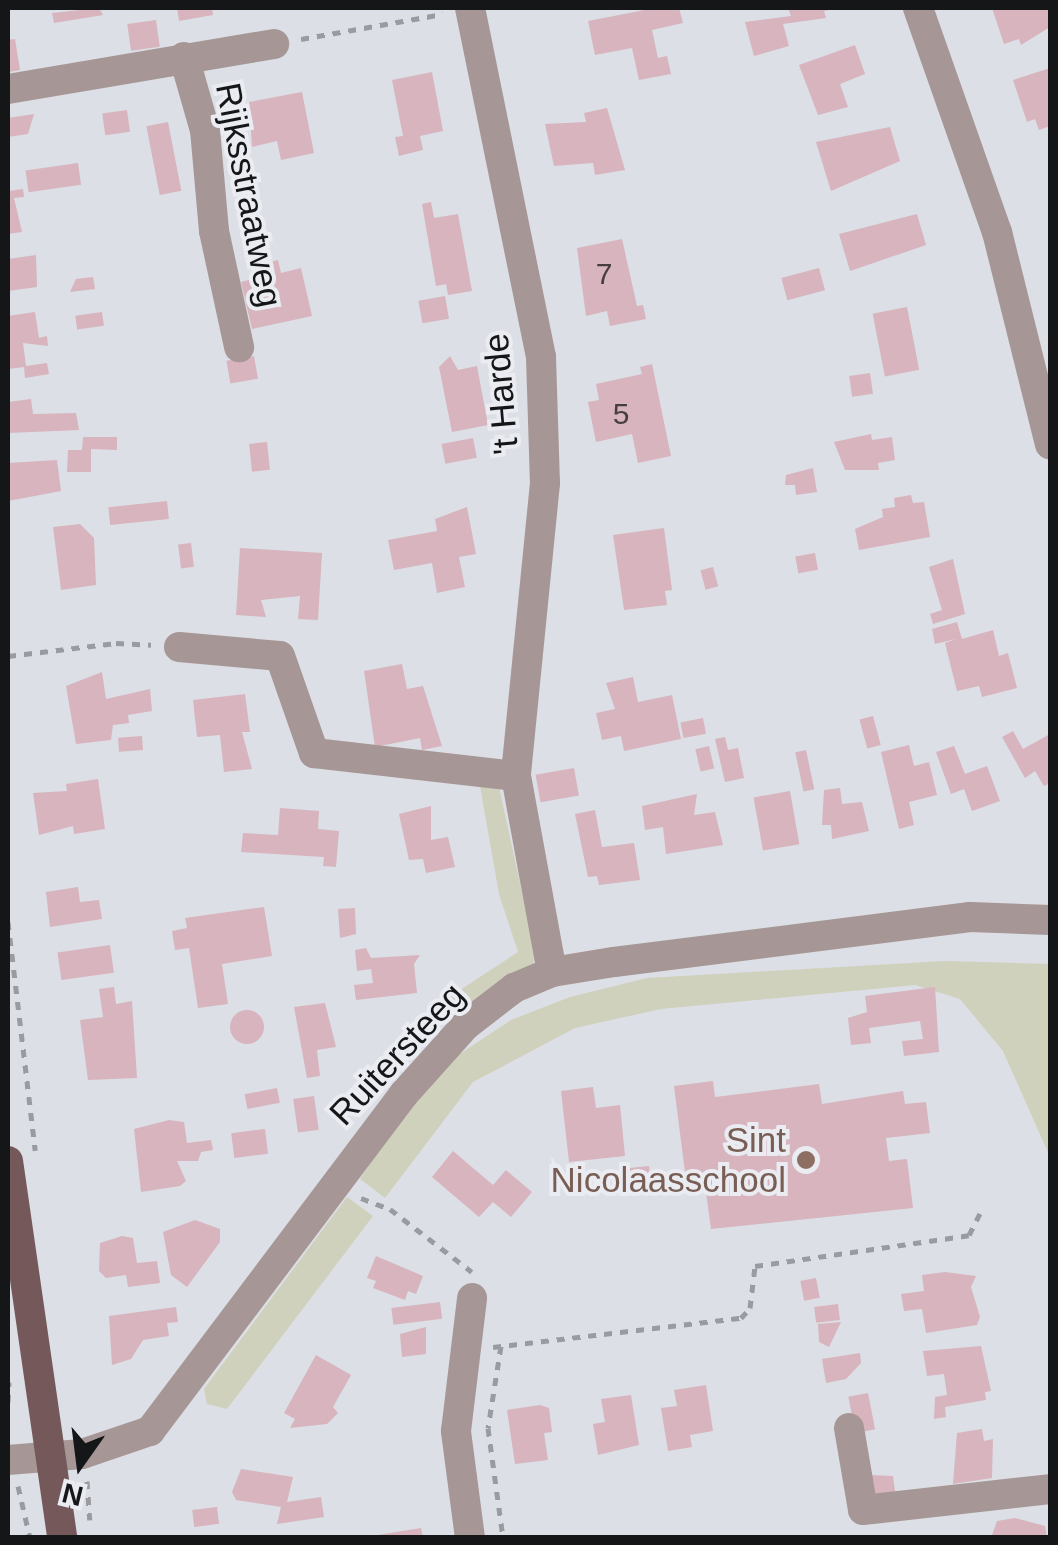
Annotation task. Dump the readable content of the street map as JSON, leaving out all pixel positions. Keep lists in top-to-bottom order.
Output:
{
  "streets": {
    "street": ["Rijksstraatweg", "'t Harde", "Ruitersteeg"]
  },
  "crossings": [
    ["'t Harde", "Ruitersteeg"]
  ],
  "places": ["Sint Nicolaasschool"],
  "house_numbers": ["7", "5"],
  "north": "bottom"
}
